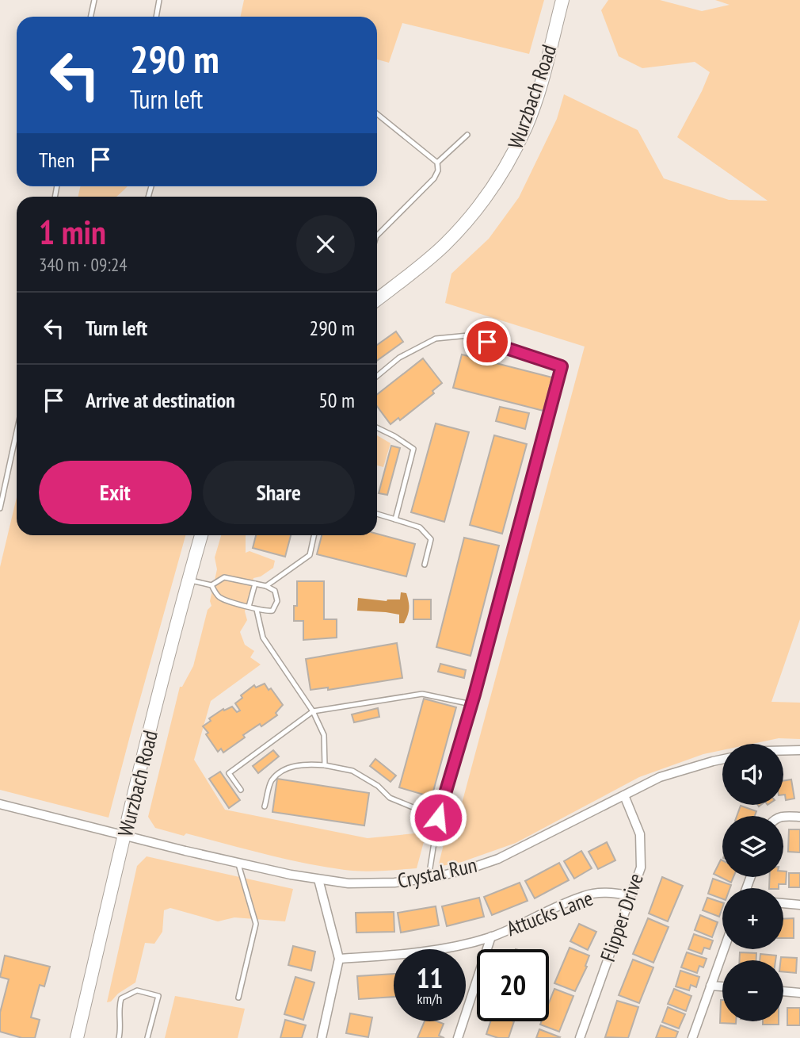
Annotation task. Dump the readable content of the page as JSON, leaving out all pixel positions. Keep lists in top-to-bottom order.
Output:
{
  "streets": {
    "main road": ["Wurzbach Road"],
    "street": ["Crystal Run", "Attucks Lane", "Flipper Drive"]
  },
  "crossings": [
    ["Wurzbach Road", "Crystal Run"],
    ["Crystal Run", "Flipper Drive"],
    ["Attucks Lane", "Flipper Drive"]
  ],
  "page": {
    "turn": ["290 m", "Turn left"],
    "then": "Then",
    "heading": ["1 min", "340 m · 09:24"],
    "list": [
      {
        "name": "Turn left",
        "value": "290 m"
      },
      {
        "name": "Arrive at destination",
        "value": "50 m"
      }
    ],
    "buttons": ["Exit", "Share"],
    "map_buttons": ["+", "−"],
    "speed": "11 km/h",
    "limit": "20"
  }
}
